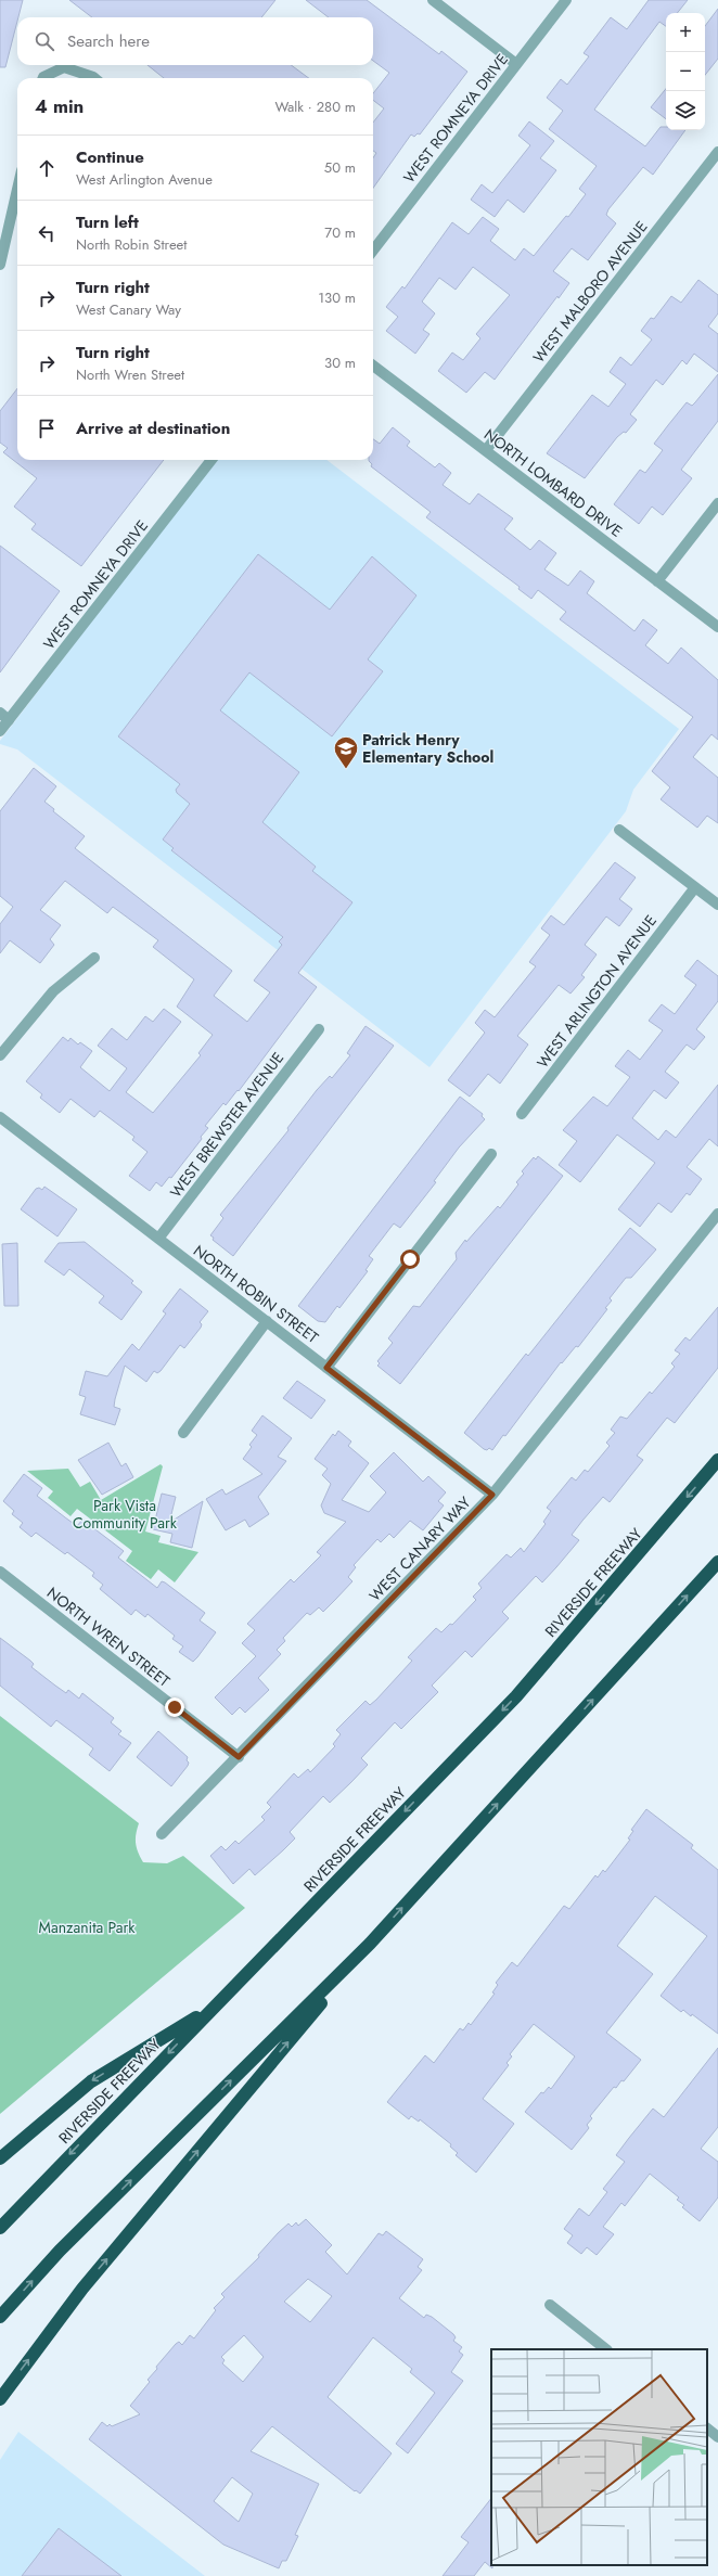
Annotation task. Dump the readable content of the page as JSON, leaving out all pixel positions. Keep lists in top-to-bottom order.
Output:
{
  "streets": {
    "highway": ["RIVERSIDE FREEWAY"],
    "street": [
      "WEST ROMNEYA DRIVE",
      "WEST MALBORO AVENUE",
      "NORTH LOMBARD DRIVE",
      "WEST ARLINGTON AVENUE",
      "WEST BREWSTER AVENUE",
      "NORTH ROBIN STREET",
      "WEST CANARY WAY",
      "NORTH WREN STREET"
    ]
  },
  "crossings": [
    ["WEST MALBORO AVENUE", "NORTH LOMBARD DRIVE"],
    ["WEST BREWSTER AVENUE", "NORTH ROBIN STREET"],
    ["NORTH ROBIN STREET", "WEST CANARY WAY"],
    ["WEST CANARY WAY", "NORTH WREN STREET"]
  ],
  "parks": ["Park Vista Community Park", "Manzanita Park"],
  "places": {
    "school or university": ["Patrick Henry Elementary School"]
  },
  "page": {
    "map_buttons": ["+", "−"],
    "search": "Search here",
    "heading": ["4 min", "Walk · 280 m"],
    "list": [
      ["Continue", "West Arlington Avenue", "50 m"],
      ["Turn left", "North Robin Street", "70 m"],
      ["Turn right", "West Canary Way", "130 m"],
      ["Turn right", "North Wren Street", "30 m"],
      "Arrive at destination"
    ]
  }
}
